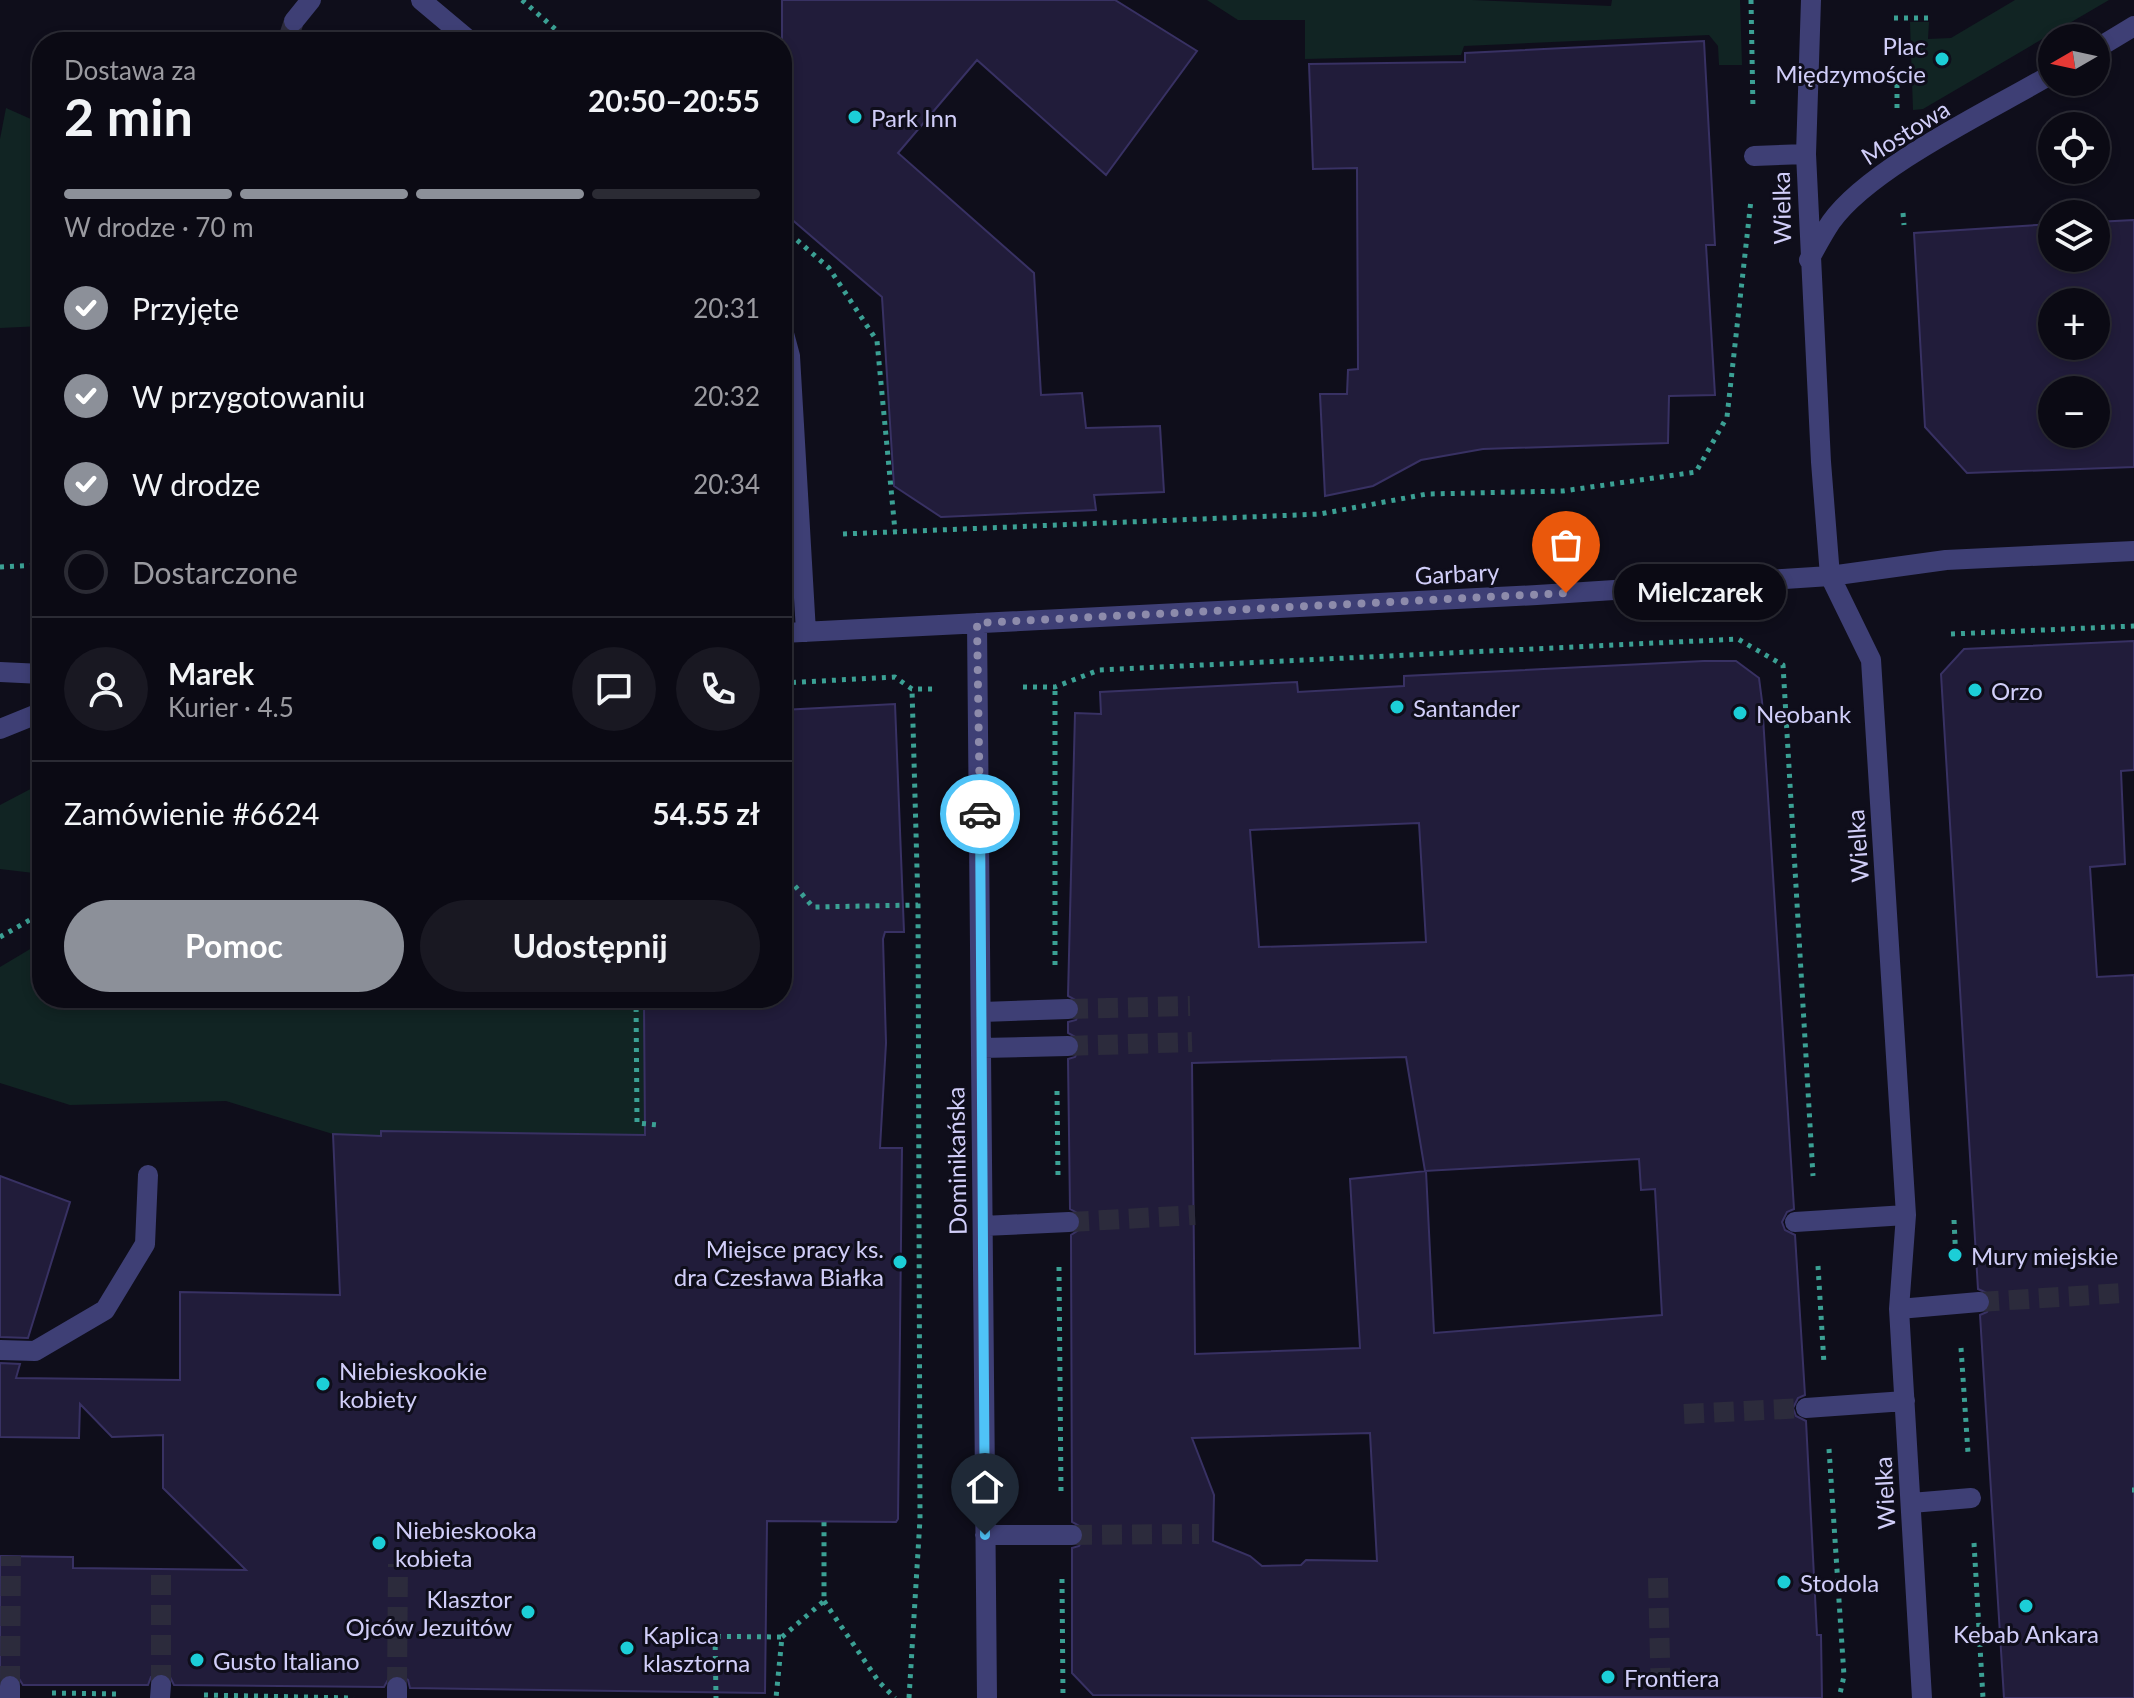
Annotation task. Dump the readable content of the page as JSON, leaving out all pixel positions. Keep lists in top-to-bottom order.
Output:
{
  "streets": {
    "street": [
      "Mostowa",
      "Wielka",
      "Garbary",
      "Dominikańska"
    ]
  },
  "crossings": [
    ["Mostowa", "Wielka"],
    ["Wielka", "Garbary"],
    ["Garbary", "Dominikańska"]
  ],
  "places": [
    "Plac Międzymoście",
    "Park Inn",
    "Mielczarek",
    "Orzo",
    "Santander",
    "Neobank",
    "Mury miejskie",
    "Miejsce pracy ks. dra Czesława Białka",
    "Niebieskookie kobiety",
    "Niebieskooka kobieta",
    "Stodola",
    "Kebab Ankara",
    "Klasztor Ojców Jezuitów",
    "Kaplica klasztorna",
    "Gusto Italiano",
    "Frontiera"
  ],
  "north": "left",
  "page": {
    "map_buttons": ["+", "−"],
    "heading": ["2 min", "Dostawa za", "20:50–20:55"],
    "panel": [
      "Marek",
      "Kurier · 4.5",
      "Zamówienie #6624",
      "54.55 zł"
    ],
    "bar": "W drodze · 70 m",
    "list": [
      ["Przyjęte", "20:31"],
      ["W przygotowaniu", "20:32"],
      ["W drodze", "20:34"],
      "Dostarczone"
    ],
    "bubble": "Mielczarek",
    "buttons": ["Pomoc", "Udostępnij"]
  }
}
